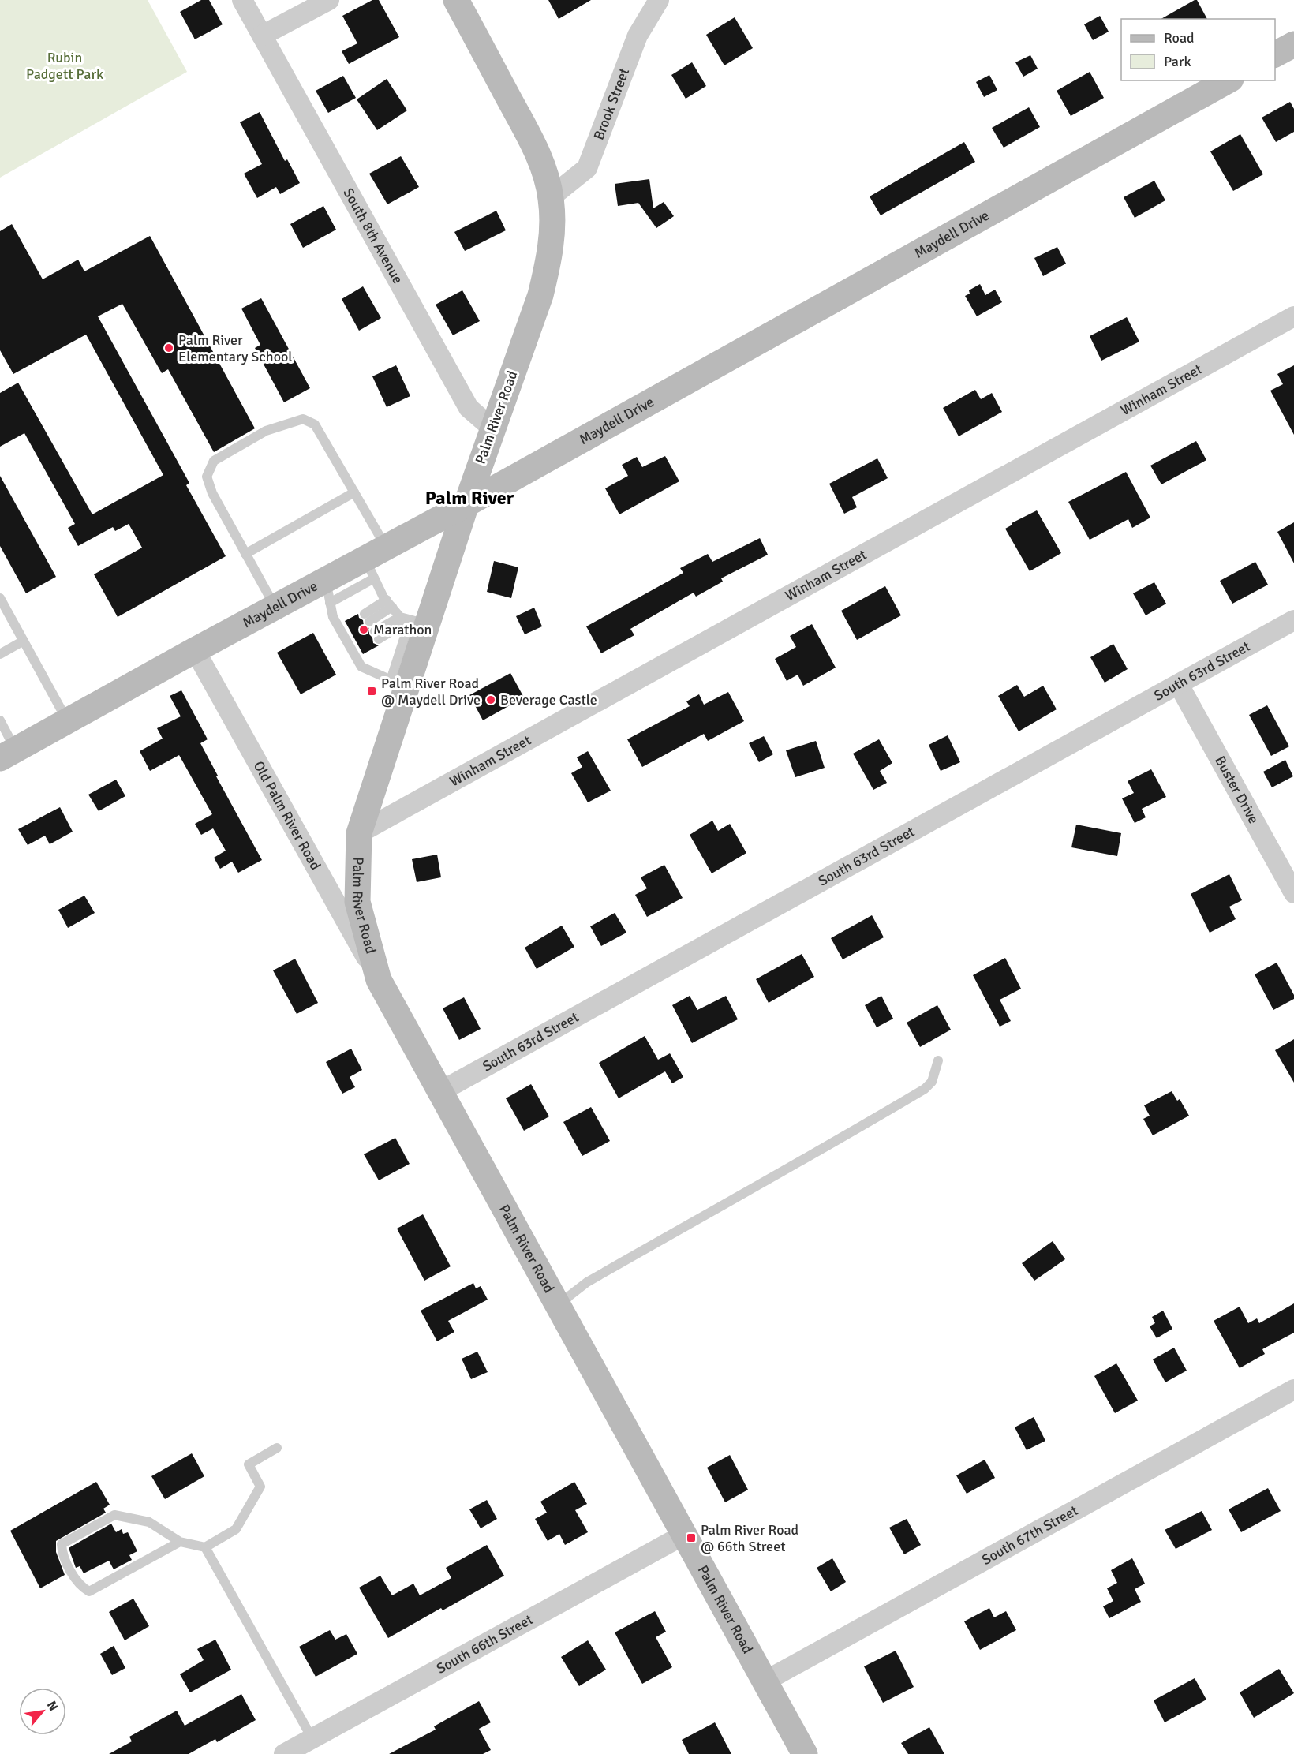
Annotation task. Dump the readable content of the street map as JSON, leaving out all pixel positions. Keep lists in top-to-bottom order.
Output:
{
  "streets": {
    "street": [
      "Brook Street",
      "Maydell Drive",
      "South 8th Avenue",
      "Winham Street",
      "Palm River Road",
      "South 63rd Street",
      "Buster Drive",
      "Old Palm River Road",
      "South 67th Street",
      "South 66th Street"
    ]
  },
  "crossings": [
    ["Brook Street", "Palm River Road"],
    ["Maydell Drive", "Palm River Road"],
    ["Maydell Drive", "Old Palm River Road"],
    ["South 8th Avenue", "Palm River Road"],
    ["Winham Street", "Palm River Road"],
    ["Palm River Road", "South 63rd Street"],
    ["Palm River Road", "Old Palm River Road"],
    ["Palm River Road", "South 67th Street"],
    ["Palm River Road", "South 66th Street"],
    ["South 63rd Street", "Buster Drive"]
  ],
  "districts": ["Palm River"],
  "parks": ["Rubin Padgett Park"],
  "places": {
    "other": ["Palm River Elementary School", "Marathon", "Beverage Castle"],
    "transit": ["Palm River Road @ Maydell Drive", "Palm River Road @ 66th Street"]
  },
  "legend": ["Road", "Park"],
  "north": "top right"
}
